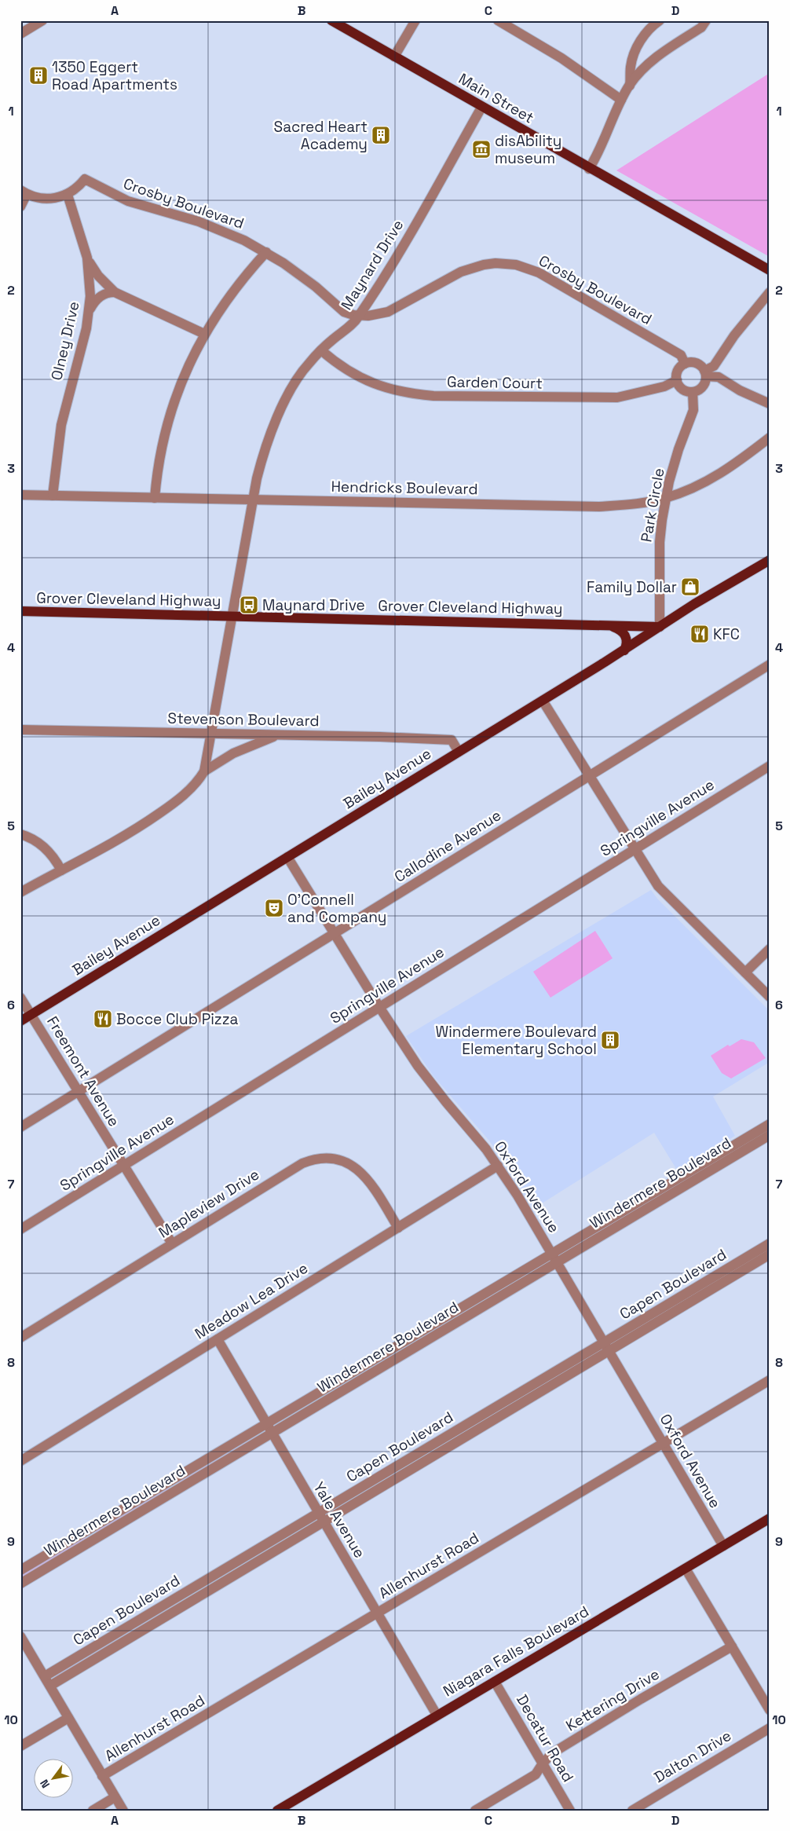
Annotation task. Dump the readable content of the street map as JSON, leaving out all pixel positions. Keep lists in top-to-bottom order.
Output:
{
  "streets": {
    "main road": [
      "Main Street",
      "Grover Cleveland Highway",
      "Bailey Avenue",
      "Niagara Falls Boulevard"
    ],
    "street": [
      "Crosby Boulevard",
      "Maynard Drive",
      "Olney Drive",
      "Garden Court",
      "Hendricks Boulevard",
      "Park Circle",
      "Stevenson Boulevard",
      "Springville Avenue",
      "Callodine Avenue",
      "Freemont Avenue",
      "Windermere Boulevard",
      "Oxford Avenue",
      "Mapleview Drive",
      "Capen Boulevard",
      "Meadow Lea Drive",
      "Yale Avenue",
      "Allenhurst Road",
      "Kettering Drive",
      "Decatur Road",
      "Dalton Drive"
    ]
  },
  "crossings": [
    ["Main Street", "Maynard Drive"],
    ["Crosby Boulevard", "Maynard Drive"],
    ["Crosby Boulevard", "Olney Drive"],
    ["Crosby Boulevard", "Garden Court"],
    ["Crosby Boulevard", "Park Circle"],
    ["Maynard Drive", "Garden Court"],
    ["Maynard Drive", "Hendricks Boulevard"],
    ["Maynard Drive", "Grover Cleveland Highway"],
    ["Maynard Drive", "Stevenson Boulevard"],
    ["Olney Drive", "Hendricks Boulevard"],
    ["Garden Court", "Park Circle"],
    ["Hendricks Boulevard", "Park Circle"],
    ["Park Circle", "Grover Cleveland Highway"],
    ["Park Circle", "Bailey Avenue"],
    ["Grover Cleveland Highway", "Bailey Avenue"],
    ["Stevenson Boulevard", "Bailey Avenue"],
    ["Bailey Avenue", "Freemont Avenue"],
    ["Bailey Avenue", "Oxford Avenue"],
    ["Springville Avenue", "Freemont Avenue"],
    ["Springville Avenue", "Oxford Avenue"],
    ["Callodine Avenue", "Freemont Avenue"],
    ["Callodine Avenue", "Oxford Avenue"],
    ["Freemont Avenue", "Mapleview Drive"],
    ["Windermere Boulevard", "Oxford Avenue"],
    ["Windermere Boulevard", "Yale Avenue"],
    ["Oxford Avenue", "Capen Boulevard"],
    ["Oxford Avenue", "Meadow Lea Drive"],
    ["Oxford Avenue", "Allenhurst Road"],
    ["Oxford Avenue", "Niagara Falls Boulevard"],
    ["Mapleview Drive", "Meadow Lea Drive"],
    ["Capen Boulevard", "Yale Avenue"],
    ["Meadow Lea Drive", "Yale Avenue"],
    ["Yale Avenue", "Allenhurst Road"],
    ["Yale Avenue", "Niagara Falls Boulevard"],
    ["Niagara Falls Boulevard", "Decatur Road"],
    ["Kettering Drive", "Decatur Road"]
  ],
  "places": {
    "building": ["1350 Eggert Road Apartments", "Sacred Heart Academy", "Windermere Boulevard Elementary School"],
    "museum": ["disAbility museum"],
    "shop": ["Family Dollar"],
    "bus stop": ["Maynard Drive"],
    "restaurant": ["KFC", "Bocce Club Pizza"],
    "theatre": ["O’Connell and Company"]
  },
  "north": "bottom left",
  "grid": {
    "columns": [
      "A",
      "B",
      "C",
      "D"
    ],
    "rows": [
      "1",
      "2",
      "3",
      "4",
      "5",
      "6",
      "7",
      "8",
      "9",
      "10"
    ]
  }
}
